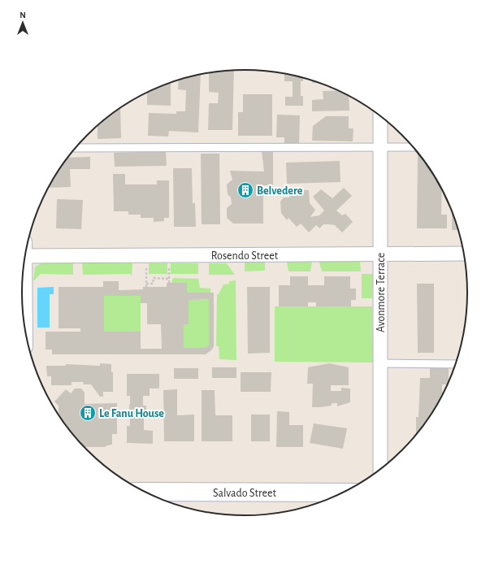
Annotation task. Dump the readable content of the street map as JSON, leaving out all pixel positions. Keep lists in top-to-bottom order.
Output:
{
  "streets": {
    "street": ["Rosendo Street", "Avonmore Terrace", "Salvado Street"]
  },
  "crossings": [
    ["Rosendo Street", "Avonmore Terrace"]
  ],
  "places": {
    "building": ["Belvedere", "Le Fanu House"]
  },
  "north": "top"
}
